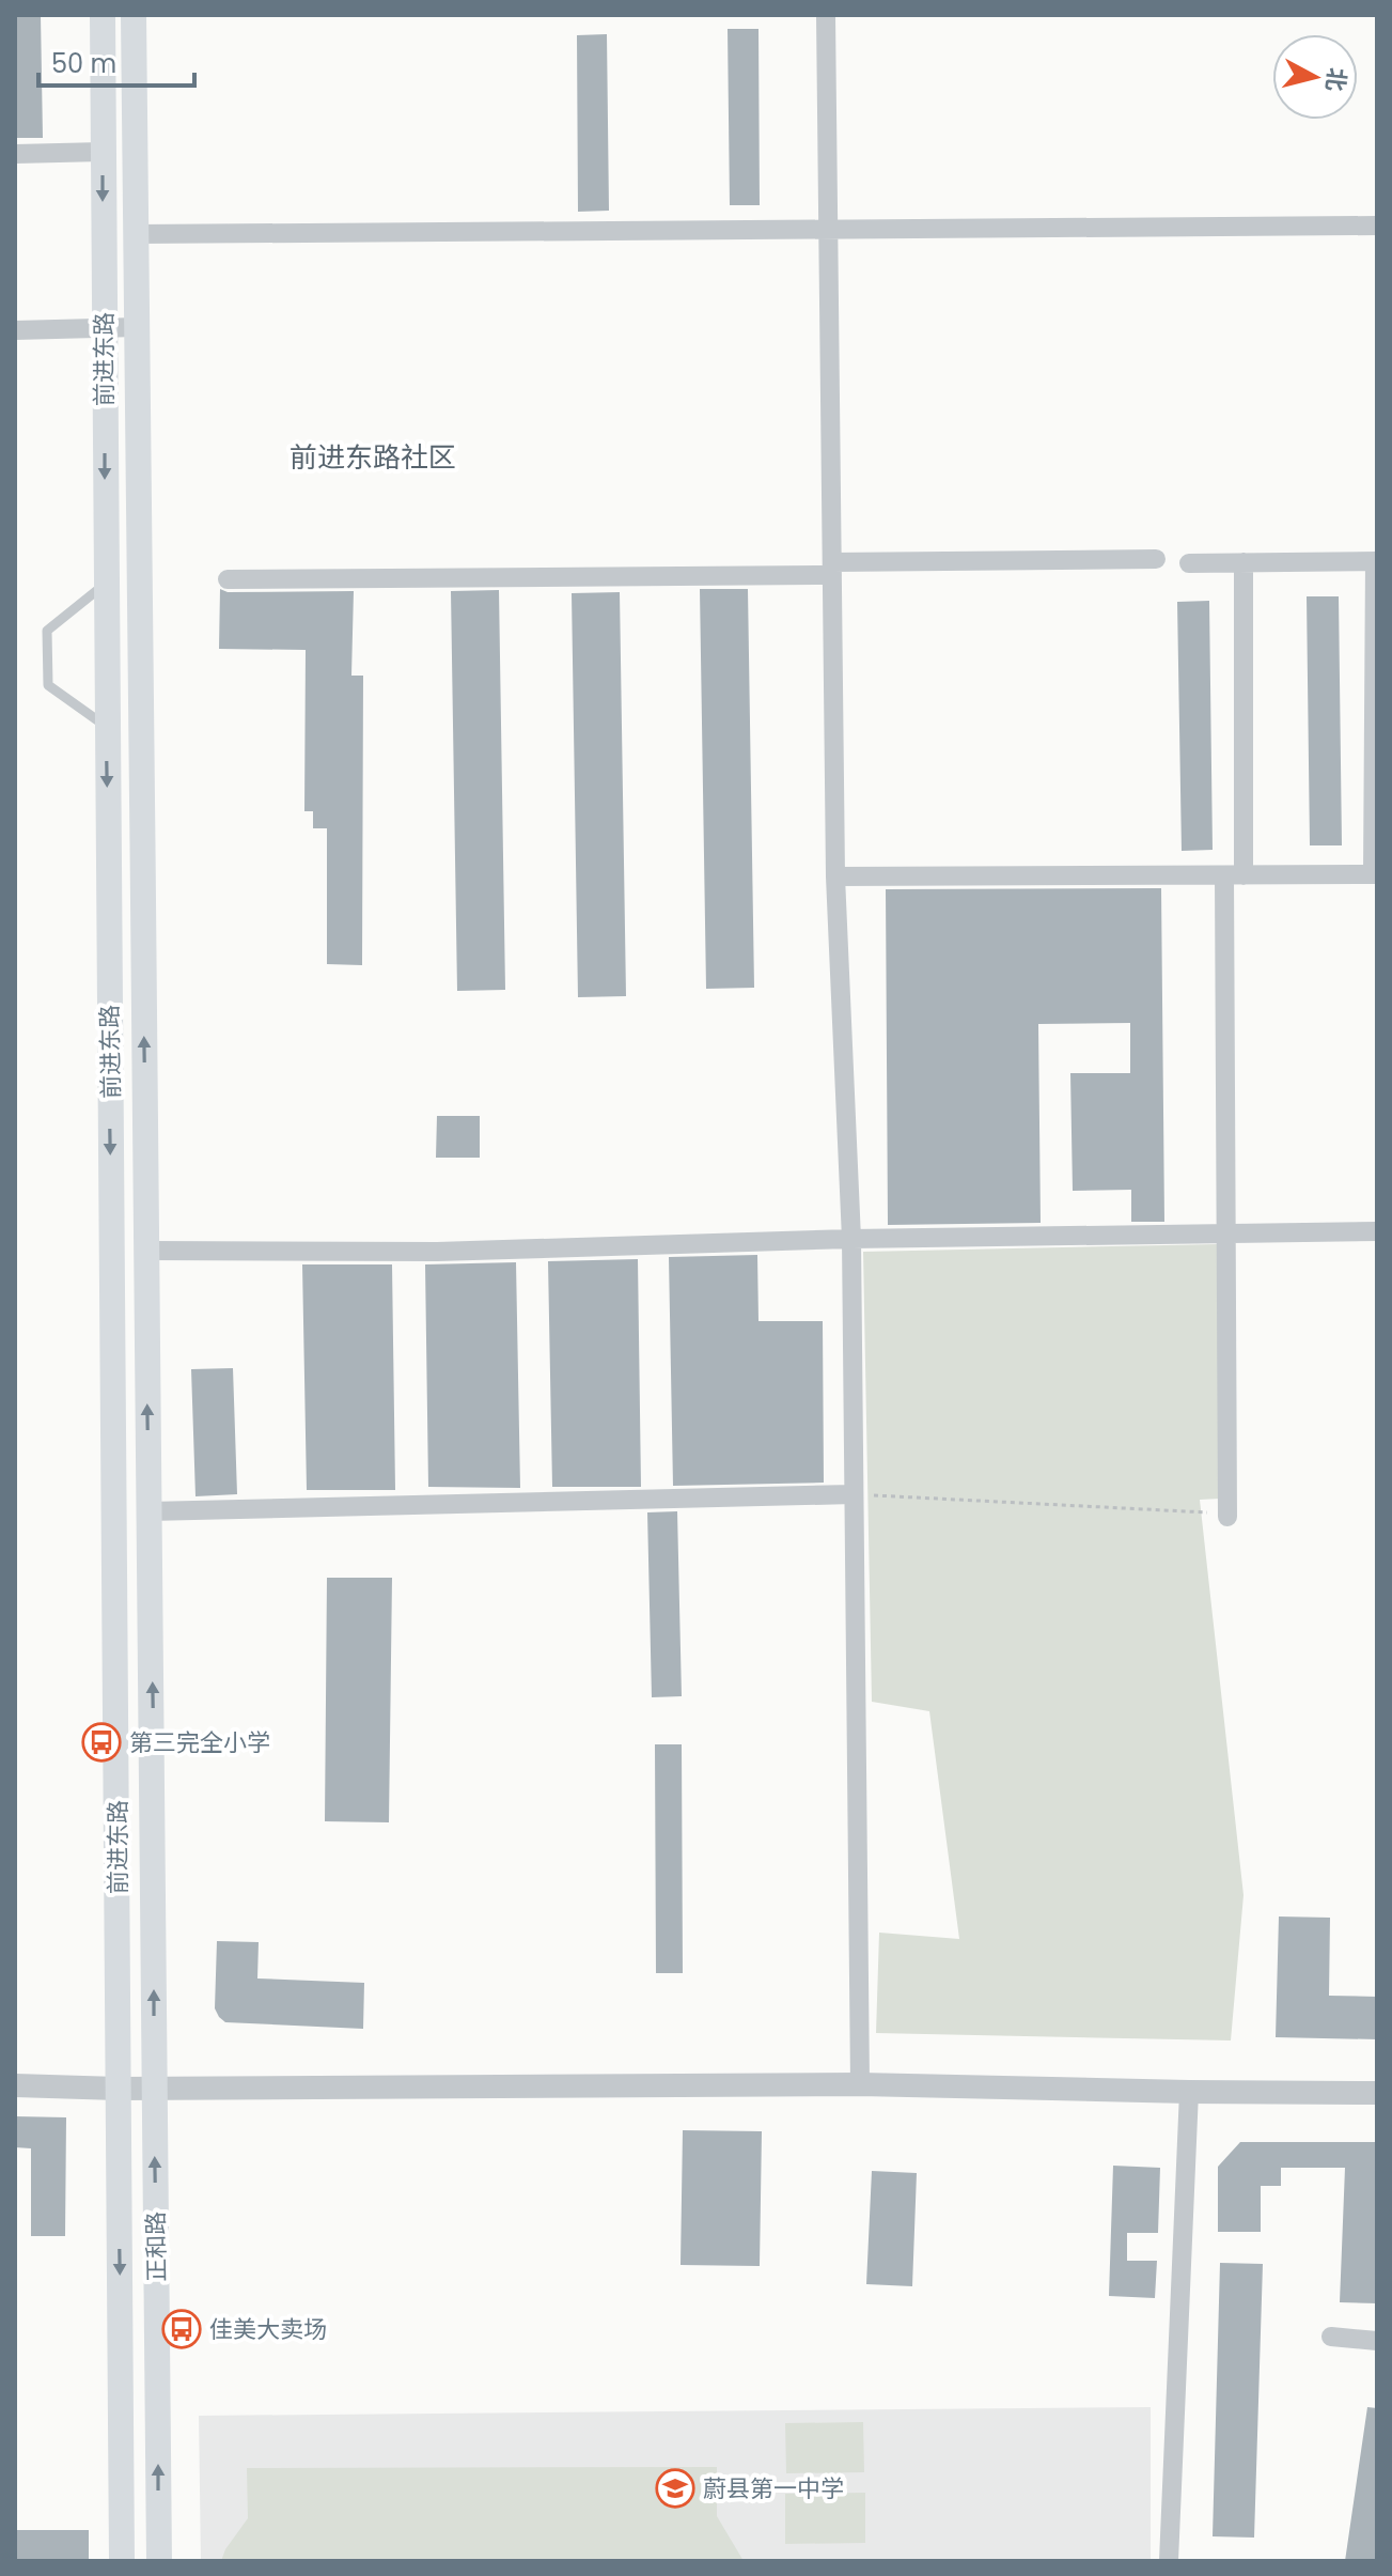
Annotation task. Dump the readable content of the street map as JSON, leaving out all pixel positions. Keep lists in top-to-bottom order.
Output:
{
  "streets": {
    "main road": ["前进东路", "正和路"]
  },
  "crossings": [
    ["前进东路", "正和路"]
  ],
  "districts": ["前进东路社区"],
  "places": {
    "bus stop": ["第三完全小学", "佳美大卖场"],
    "school or university": ["蔚县第一中学"]
  },
  "scale_bar": "50 m",
  "north": "right"
}
